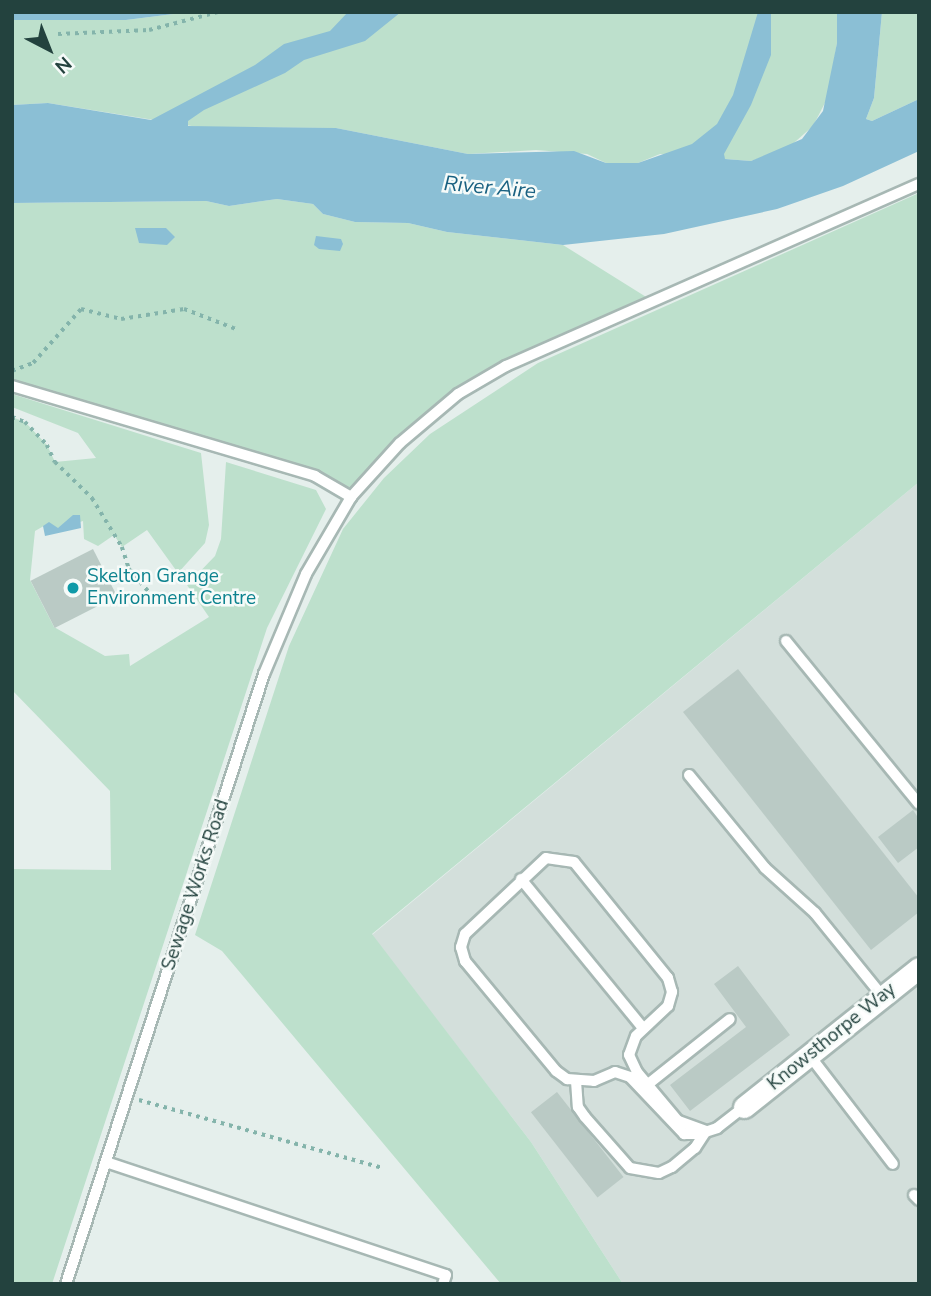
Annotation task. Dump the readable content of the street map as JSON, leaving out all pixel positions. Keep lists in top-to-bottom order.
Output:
{
  "streets": {
    "street": ["Knowsthorpe Way"],
    "lane": ["Sewage Works Road"]
  },
  "water": ["River Aire"],
  "places": ["Skelton Grange Environment Centre"],
  "north": "bottom right"
}
